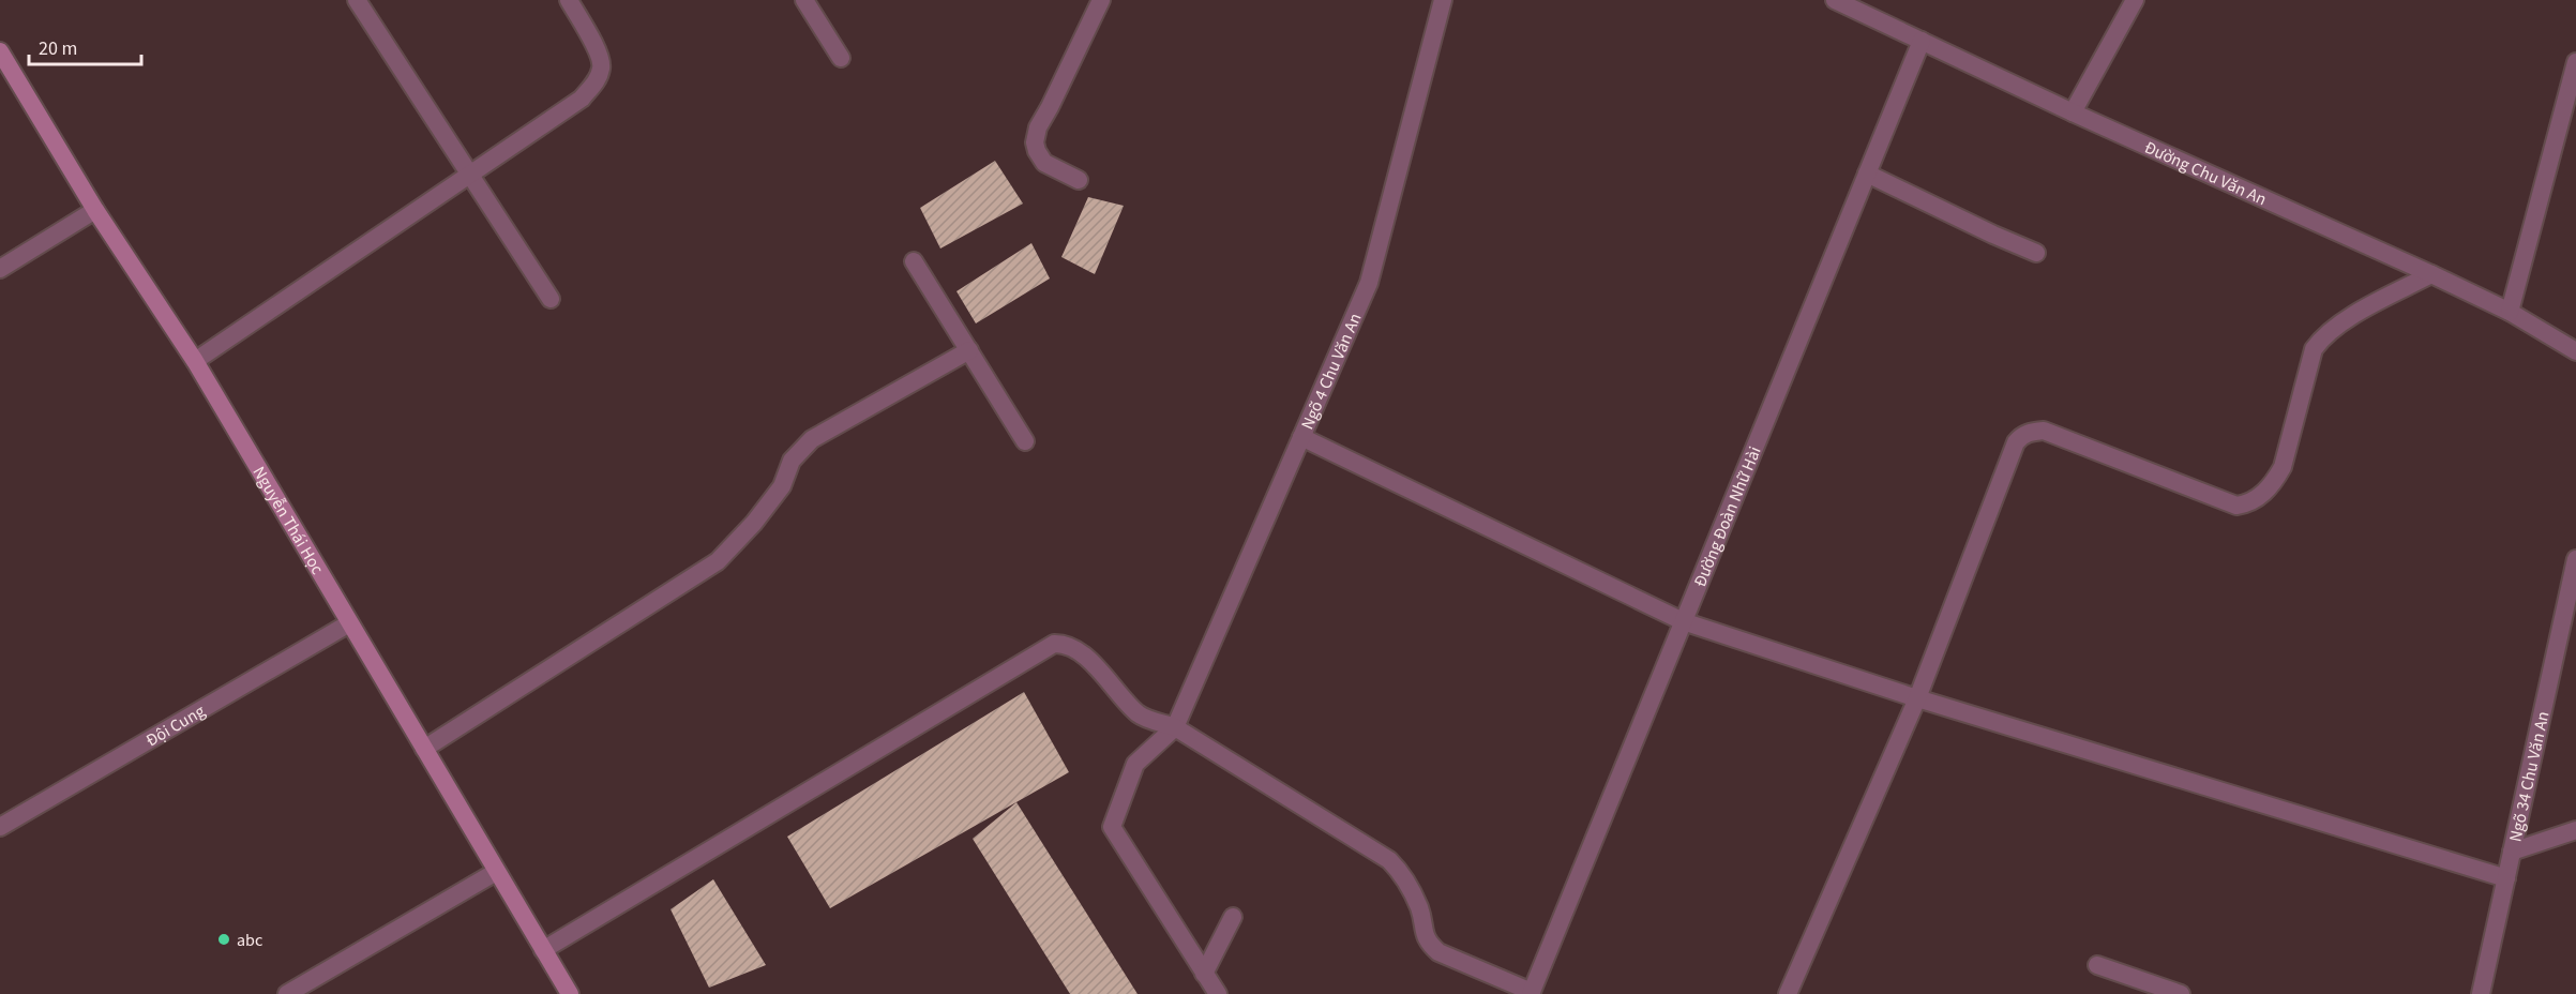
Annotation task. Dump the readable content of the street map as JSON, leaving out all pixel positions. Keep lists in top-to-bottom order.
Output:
{
  "streets": {
    "main road": ["Nguyễn Thái Học"],
    "street": [
      "Đường Chu Văn An",
      "Ngõ 4 Chu Văn An",
      "Đường Đoàn Nhữ Hài",
      "Đội Cung",
      "Ngõ 34 Chu Văn An"
    ]
  },
  "crossings": [
    ["Đường Chu Văn An", "Đường Đoàn Nhữ Hài"],
    ["Nguyễn Thái Học", "Đội Cung"]
  ],
  "places": ["abc"],
  "scale_bar": "20 m"
}
